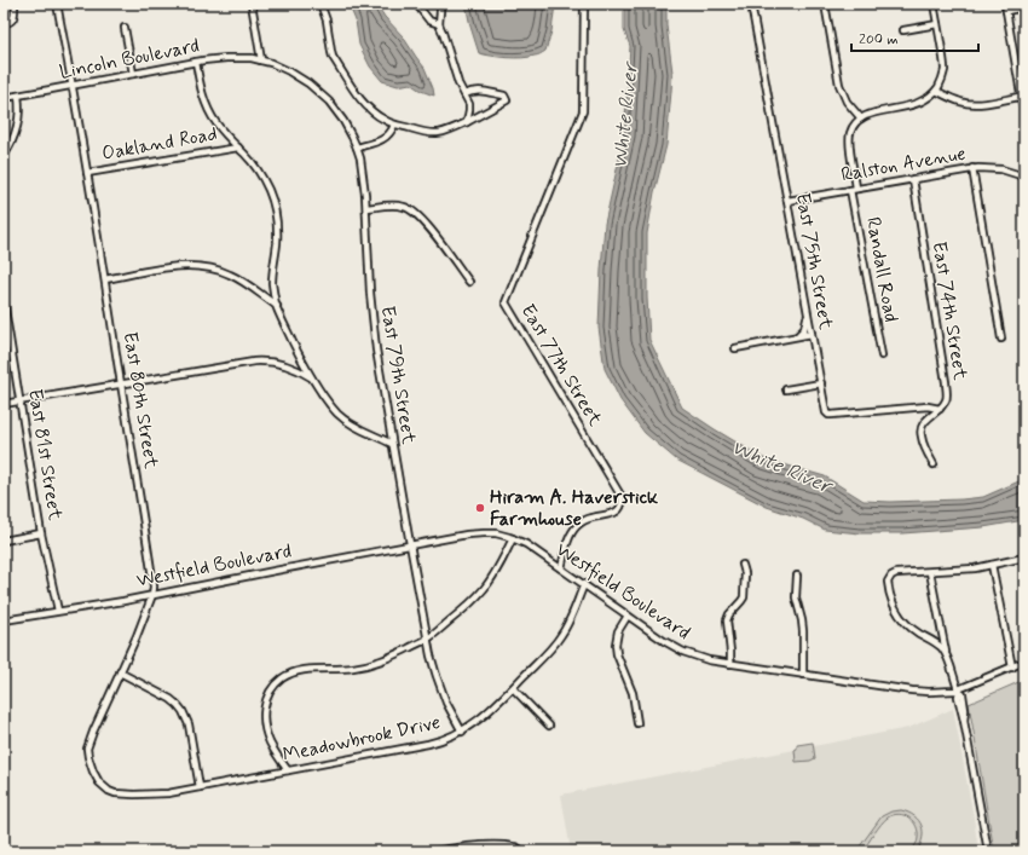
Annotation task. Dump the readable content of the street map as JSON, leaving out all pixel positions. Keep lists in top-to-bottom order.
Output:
{
  "streets": {
    "street": [
      "Lincoln Boulevard",
      "Oakland Road",
      "Ralston Avenue",
      "East 75th Street",
      "Randall Road",
      "East 74th Street",
      "East 77th Street",
      "East 79th Street",
      "East 80th Street",
      "East 81st Street",
      "Westfield Boulevard",
      "Meadowbrook Drive"
    ]
  },
  "crossings": [
    ["Lincoln Boulevard", "East 79th Street"],
    ["Lincoln Boulevard", "East 80th Street"],
    ["Oakland Road", "East 80th Street"],
    ["Ralston Avenue", "East 75th Street"],
    ["Ralston Avenue", "Randall Road"],
    ["Ralston Avenue", "East 74th Street"],
    ["East 75th Street", "East 74th Street"],
    ["East 77th Street", "Westfield Boulevard"],
    ["East 79th Street", "Westfield Boulevard"],
    ["East 79th Street", "Meadowbrook Drive"],
    ["East 80th Street", "Westfield Boulevard"],
    ["East 80th Street", "Meadowbrook Drive"],
    ["East 81st Street", "Westfield Boulevard"],
    ["Westfield Boulevard", "Meadowbrook Drive"]
  ],
  "water": ["White River"],
  "places": ["Hiram A. Haverstick Farmhouse"],
  "scale_bar": "200 m"
}
